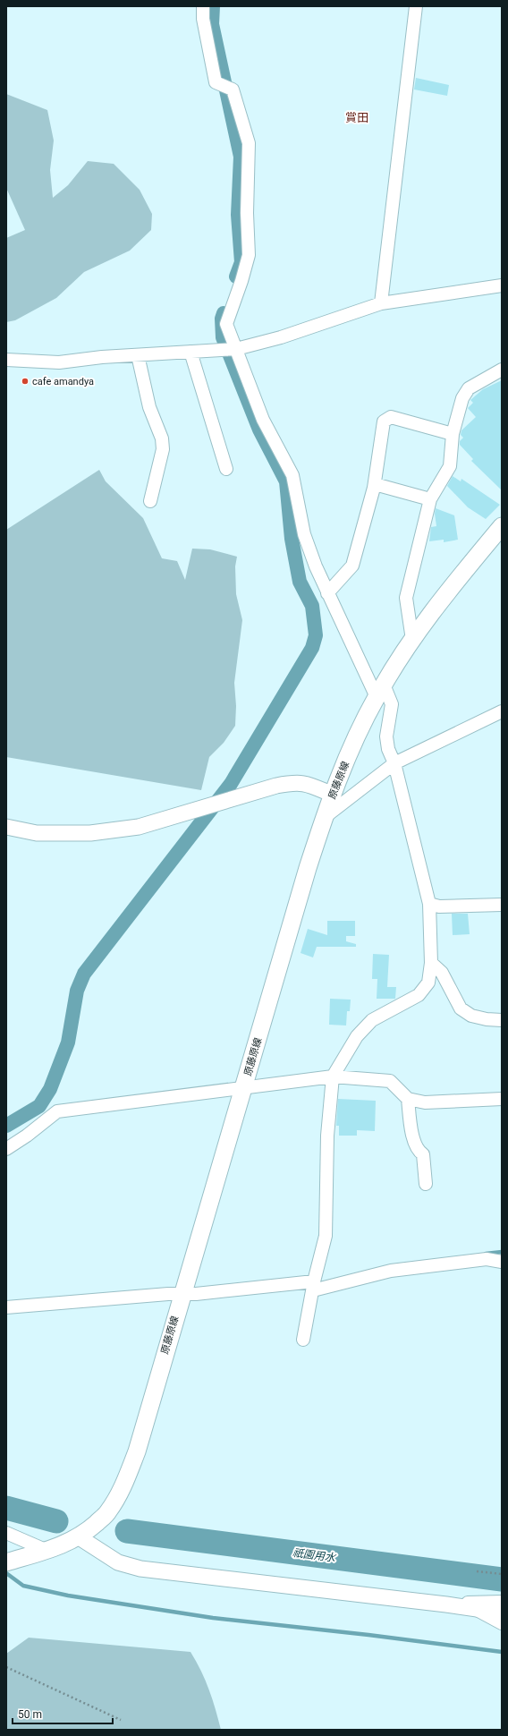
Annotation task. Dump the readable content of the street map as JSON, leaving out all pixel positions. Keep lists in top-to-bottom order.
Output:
{
  "streets": {
    "main road": ["原藤原線"]
  },
  "districts": ["賞田"],
  "water": ["祇園用水"],
  "places": ["cafe amandya"],
  "scale_bar": "50 m"
}
